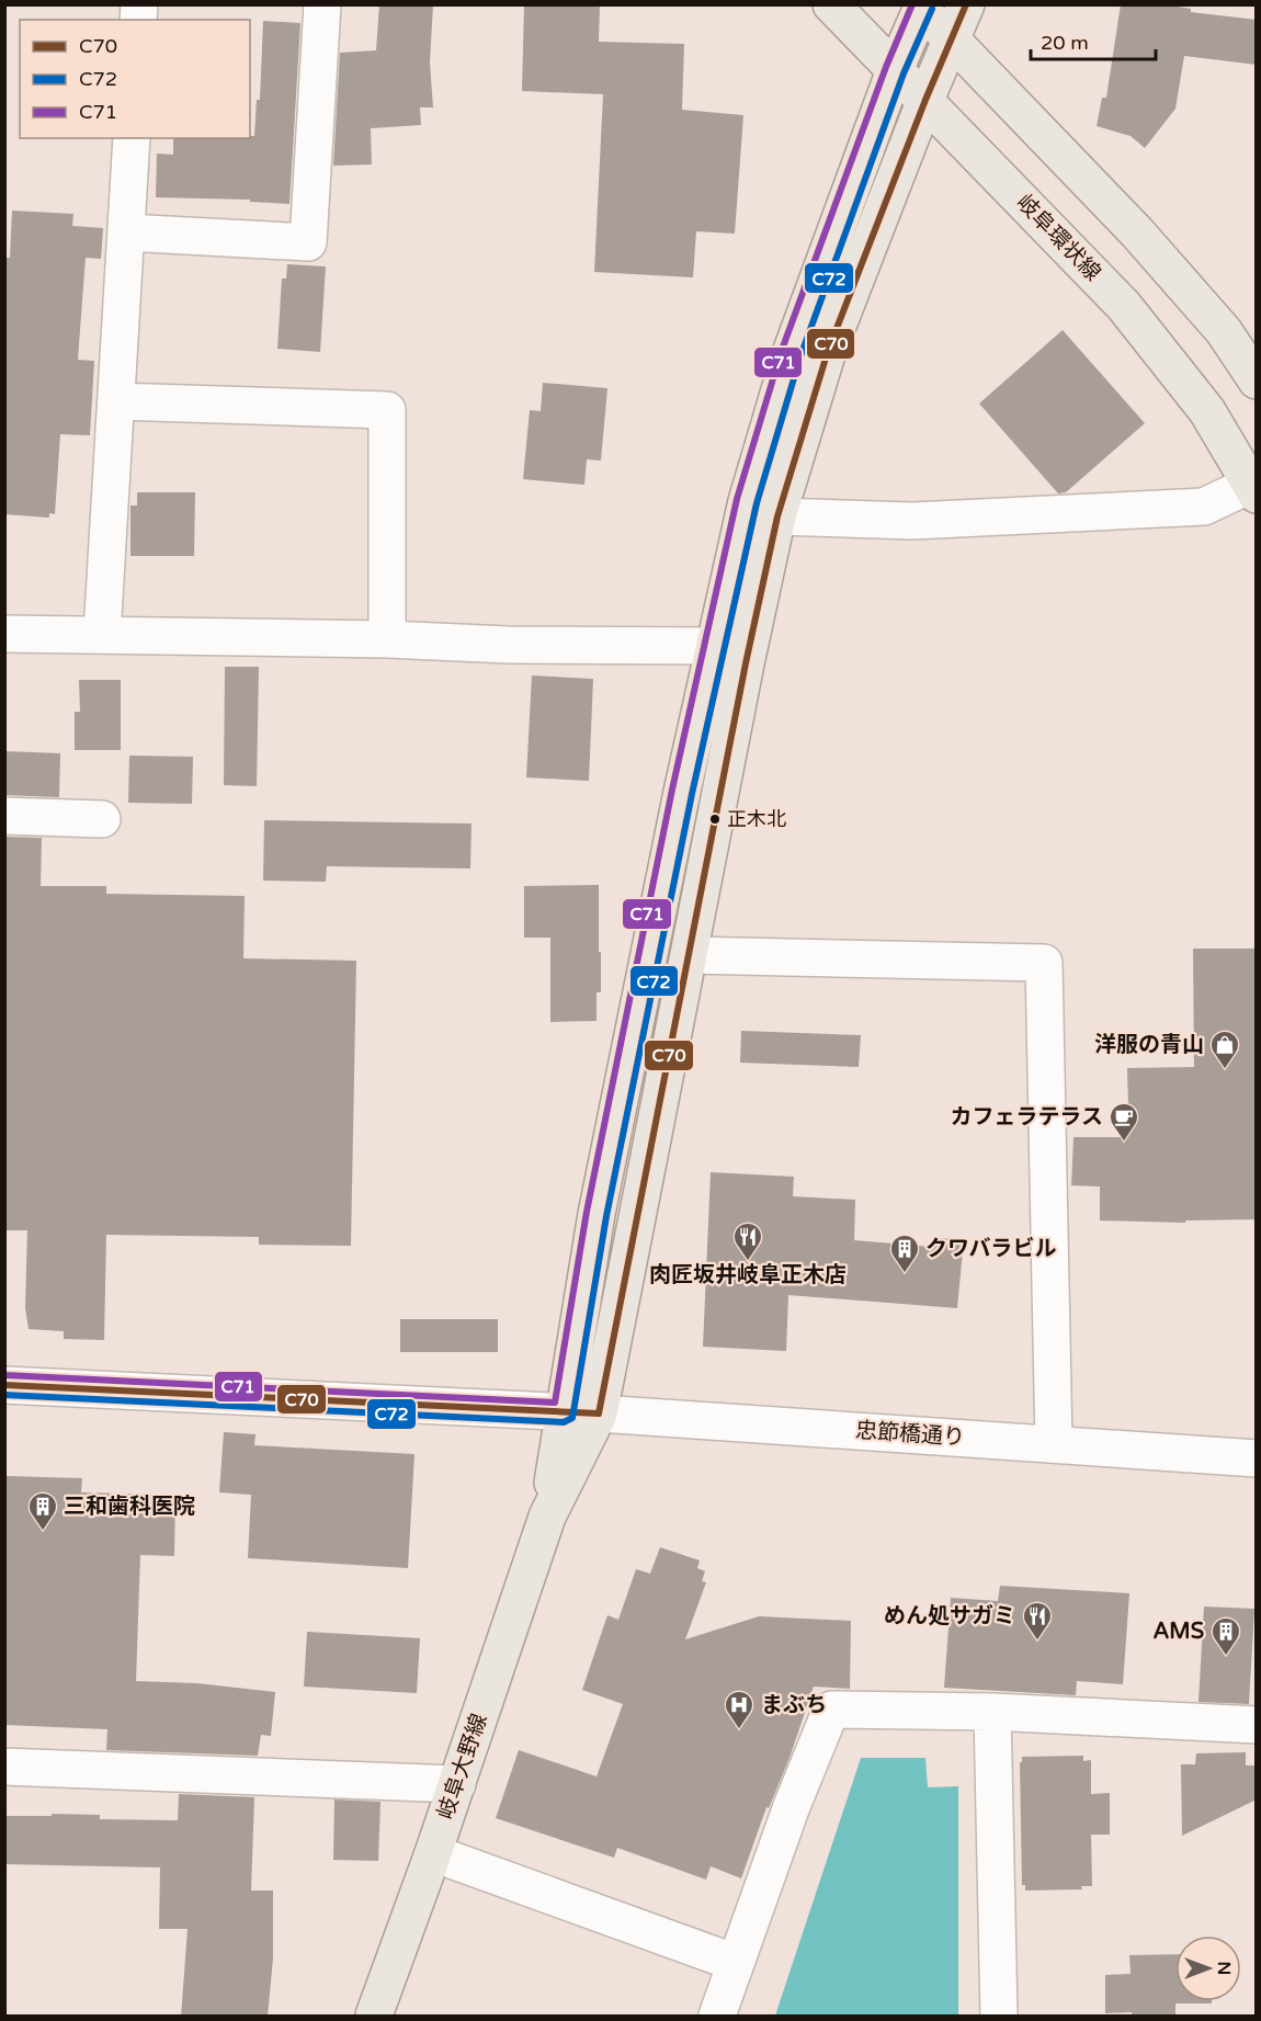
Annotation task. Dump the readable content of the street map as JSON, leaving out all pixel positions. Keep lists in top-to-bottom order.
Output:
{
  "streets": {
    "main road": ["岐阜環状線", "岐阜大野線"],
    "street": ["忠節橋通り"]
  },
  "crossings": [
    ["岐阜環状線", "岐阜大野線"],
    ["忠節橋通り", "岐阜大野線"]
  ],
  "places": {
    "other": ["正木北"],
    "shop": ["洋服の青山"],
    "cafe": ["カフェラテラス"],
    "restaurant": ["肉匠坂井岐阜正木店", "めん処サガミ"],
    "building": ["クワバラビル", "三和歯科医院", "AMS"],
    "hospital": ["まぶち"]
  },
  "lines": ["transit line C70", "transit line C71", "transit line C72"],
  "legend": ["C70", "C72", "C71"],
  "scale_bar": "20 m",
  "north": "right"
}
